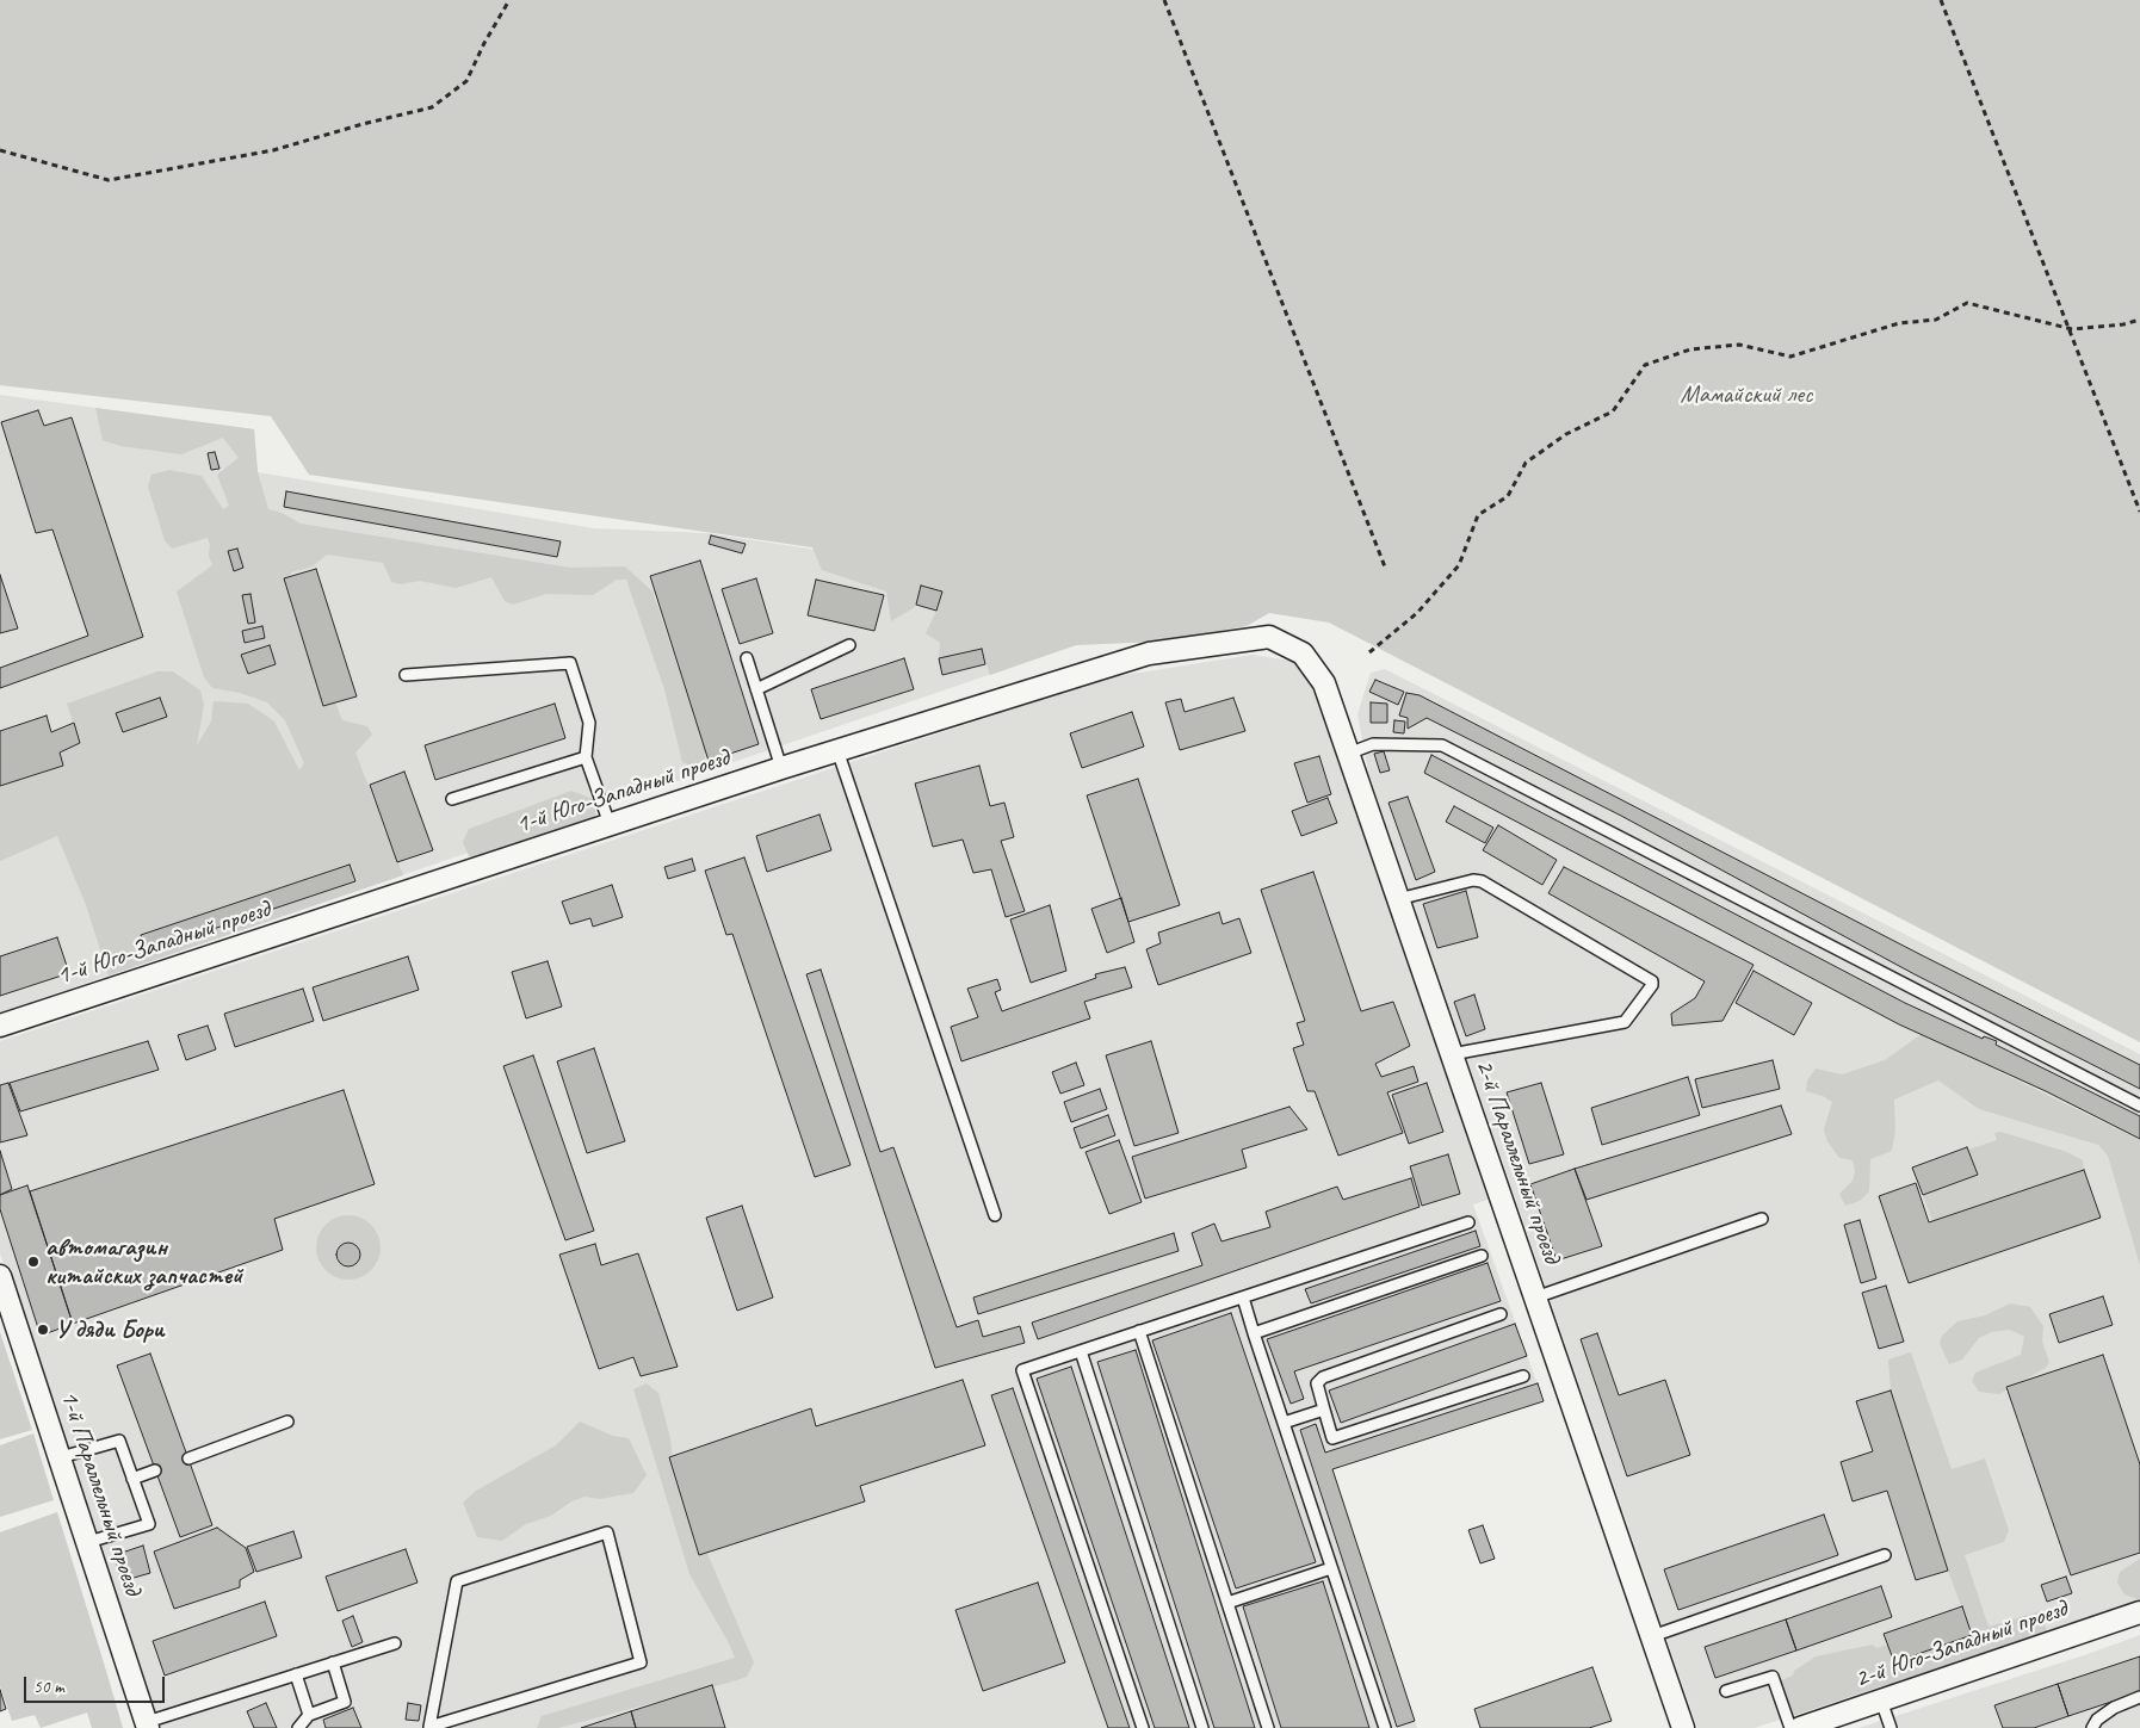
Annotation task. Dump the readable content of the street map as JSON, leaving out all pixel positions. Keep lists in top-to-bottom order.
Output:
{
  "streets": {
    "street": [
      "1-й Юго-Западный проезд",
      "2-й Параллельный проезд",
      "1-й Параллельный проезд",
      "2-й Юго-Западный проезд"
    ]
  },
  "crossings": [
    ["1-й Юго-Западный проезд", "2-й Параллельный проезд"]
  ],
  "parks": ["Мамайский лес"],
  "places": ["автомагазин китайских запчастей", "У дяди Бори"],
  "scale_bar": "50 m"
}
